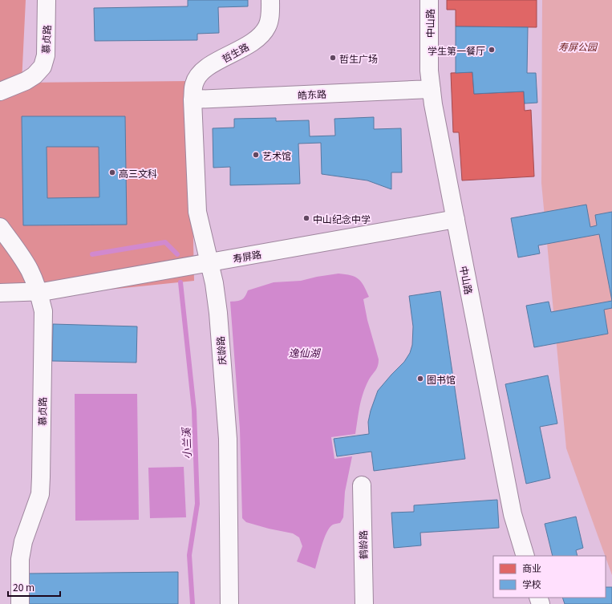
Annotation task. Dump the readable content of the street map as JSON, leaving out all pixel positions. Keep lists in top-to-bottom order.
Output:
{
  "streets": {
    "street": [
      "中山路",
      "慕贞路",
      "哲生路",
      "皓东路",
      "寿屏路",
      "庆龄路",
      "鹤龄路"
    ]
  },
  "crossings": [
    ["中山路", "皓东路"],
    ["中山路", "寿屏路"],
    ["慕贞路", "寿屏路"],
    ["哲生路", "皓东路"],
    ["哲生路", "庆龄路"],
    ["皓东路", "庆龄路"],
    ["寿屏路", "庆龄路"]
  ],
  "water": ["逸仙湖", "小兰溪"],
  "parks": ["寿屏公园"],
  "places": [
    "学生第一餐厅",
    "哲生广场",
    "艺术馆",
    "高三文科",
    "中山纪念中学",
    "图书馆"
  ],
  "legend": ["商业", "学校"],
  "scale_bar": "20 m"
}
